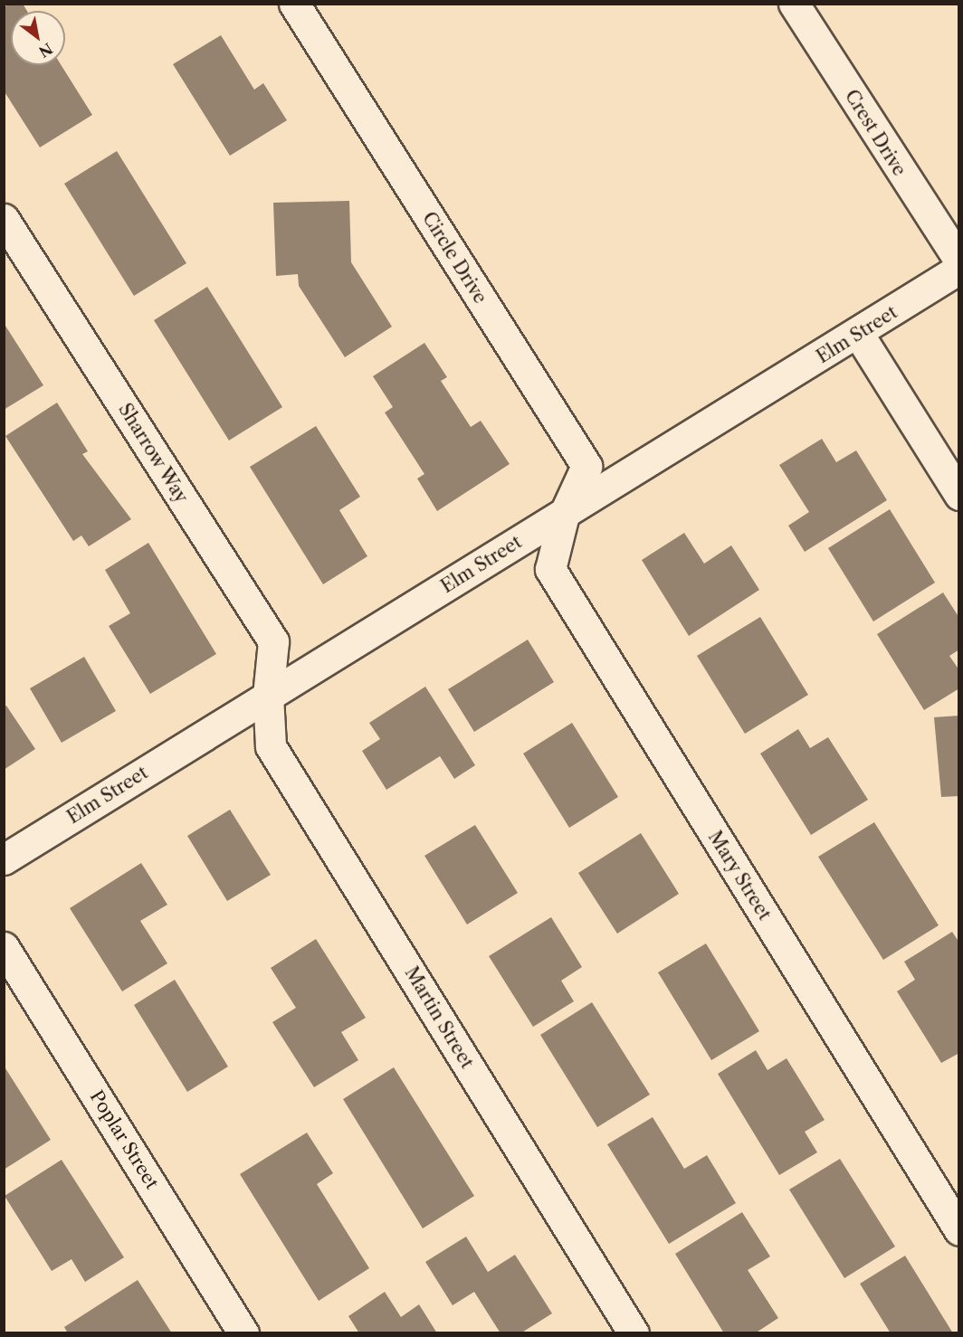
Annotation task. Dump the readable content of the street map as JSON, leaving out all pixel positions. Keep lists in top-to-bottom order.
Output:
{
  "streets": {
    "street": [
      "Crest Drive",
      "Circle Drive",
      "Elm Street",
      "Sharrow Way",
      "Mary Street",
      "Martin Street",
      "Poplar Street"
    ]
  },
  "crossings": [
    ["Circle Drive", "Elm Street"],
    ["Circle Drive", "Mary Street"],
    ["Elm Street", "Sharrow Way"],
    ["Elm Street", "Mary Street"],
    ["Elm Street", "Martin Street"],
    ["Sharrow Way", "Martin Street"]
  ],
  "north": "bottom right"
}
